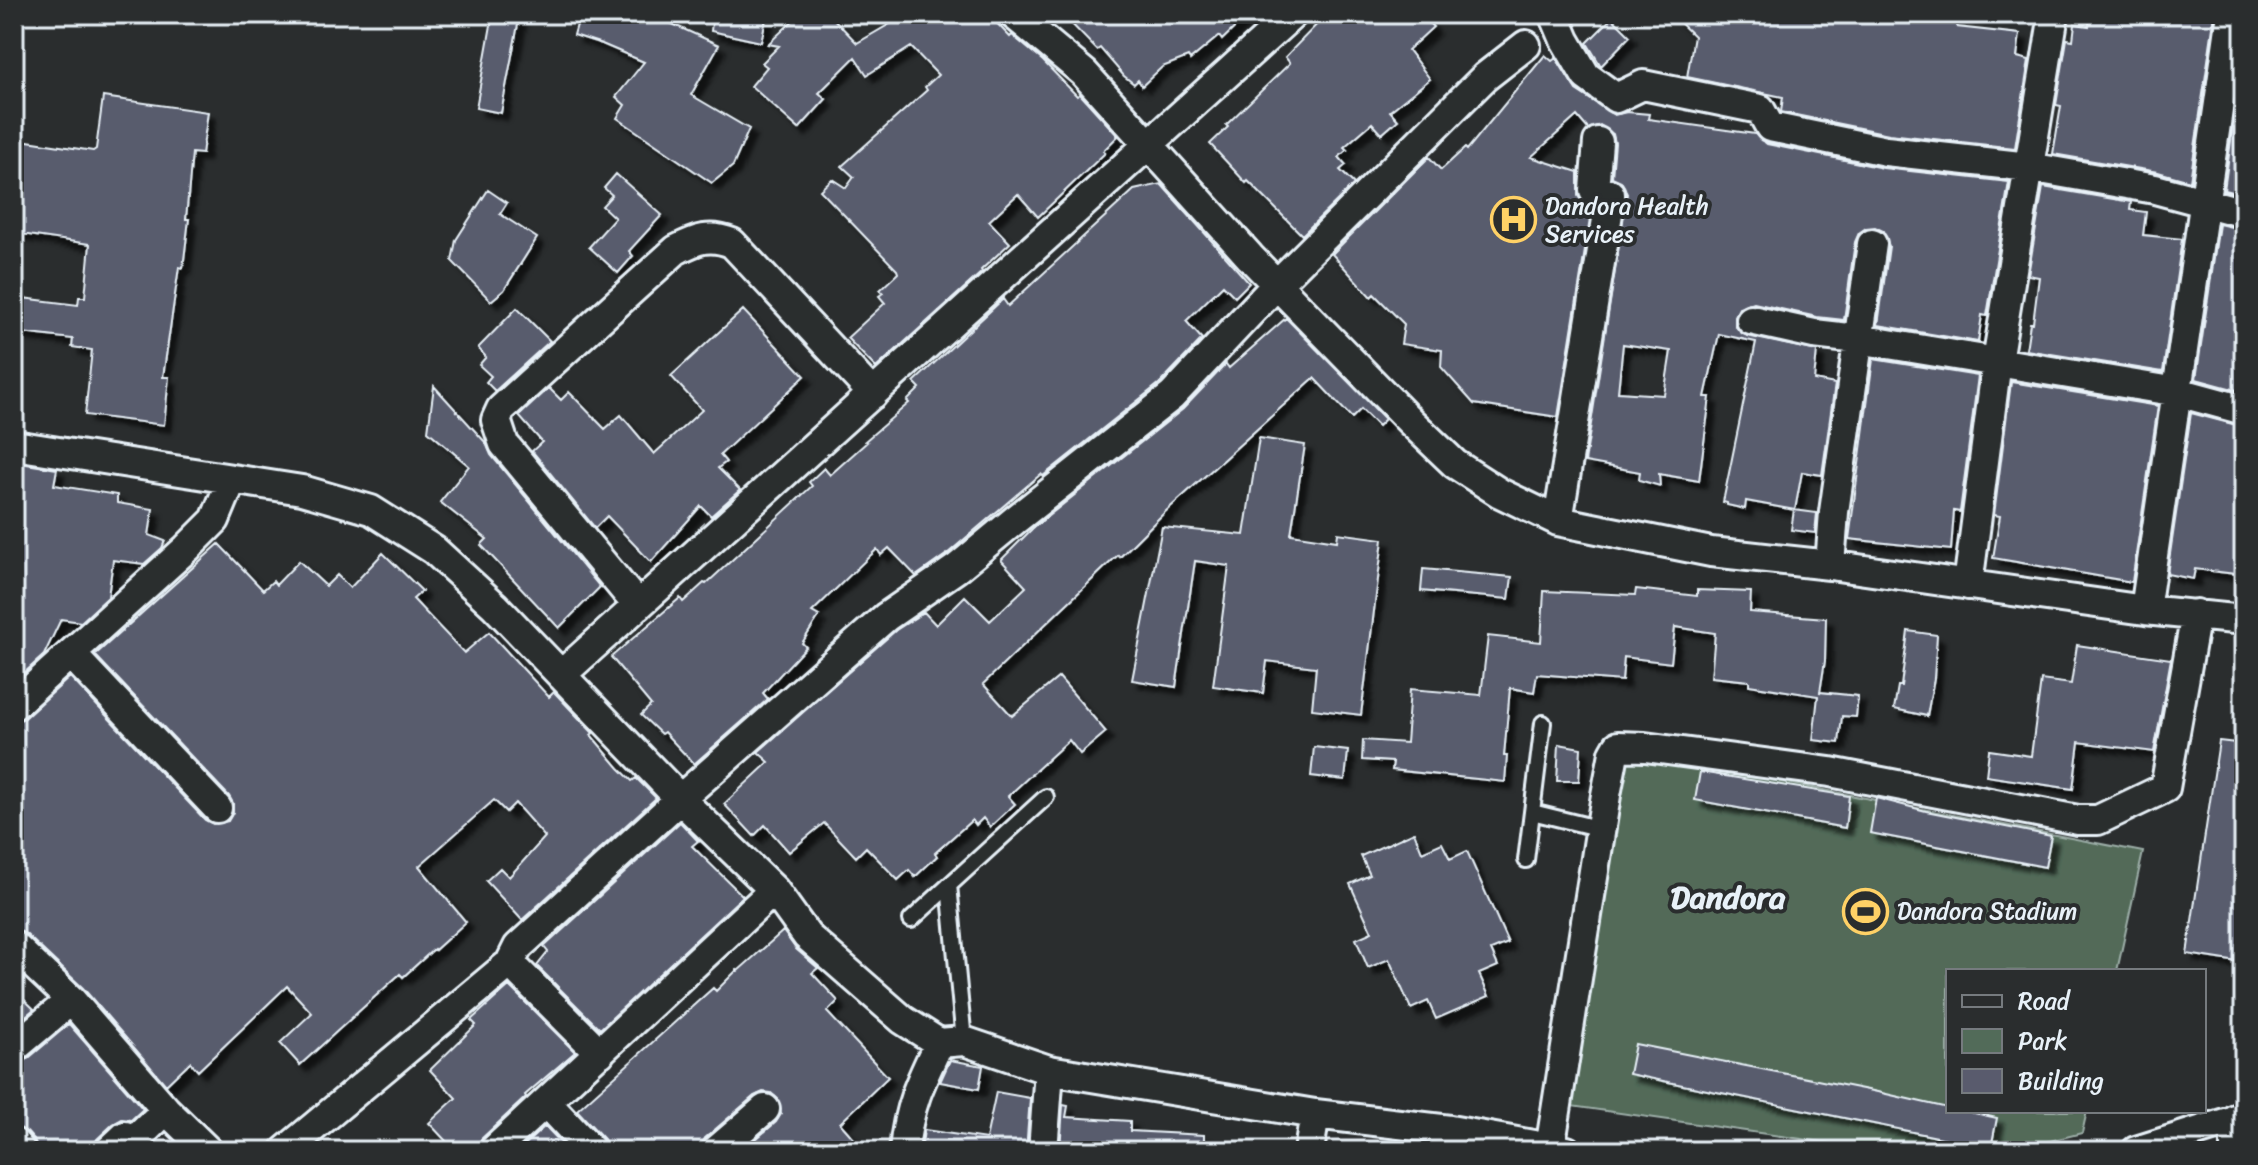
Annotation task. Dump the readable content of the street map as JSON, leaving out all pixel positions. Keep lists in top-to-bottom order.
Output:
{
  "districts": ["Dandora"],
  "places": {
    "hospital": ["Dandora Health Services"],
    "sports": ["Dandora Stadium"]
  },
  "legend": ["Road", "Park", "Building"]
}
